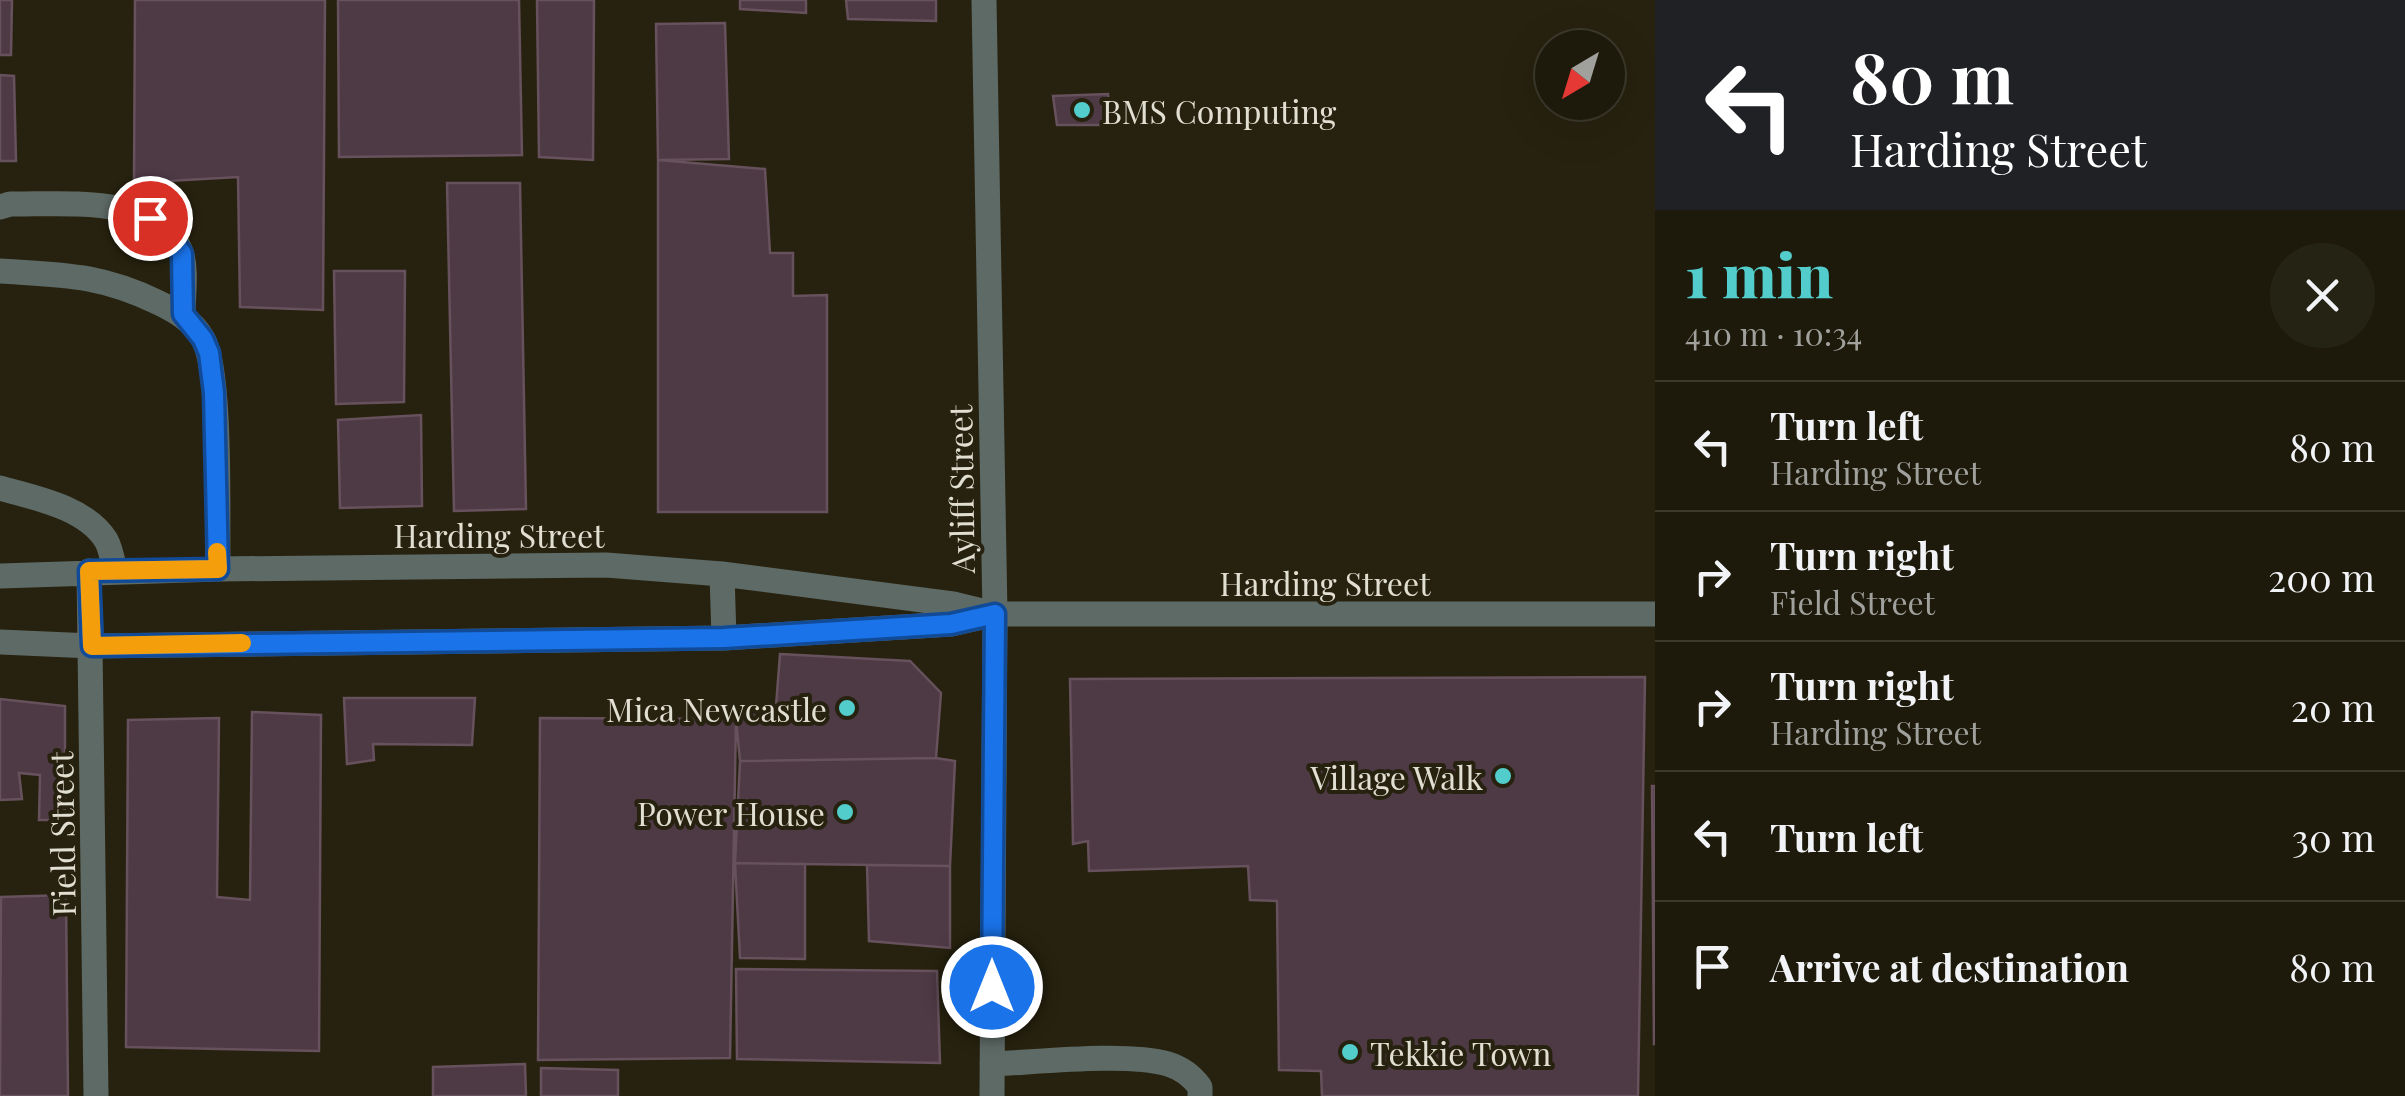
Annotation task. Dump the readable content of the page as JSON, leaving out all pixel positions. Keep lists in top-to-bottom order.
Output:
{
  "streets": {
    "street": ["Ayliff Street", "Harding Street", "Field Street"]
  },
  "crossings": [
    ["Ayliff Street", "Harding Street"],
    ["Harding Street", "Field Street"]
  ],
  "places": [
    "BMS Computing",
    "Mica Newcastle",
    "Village Walk",
    "Power House",
    "Tekkie Town"
  ],
  "north": "bottom left",
  "page": {
    "turn": ["80 m", "Harding Street"],
    "heading": ["1 min", "410 m · 10:34"],
    "list": [
      {
        "name": "Turn left",
        "note": "Harding Street",
        "value": "80 m"
      },
      {
        "name": "Turn right",
        "note": "Field Street",
        "value": "200 m"
      },
      {
        "name": "Turn right",
        "note": "Harding Street",
        "value": "20 m"
      },
      {
        "name": "Turn left",
        "value": "30 m"
      },
      {
        "name": "Arrive at destination",
        "value": "80 m"
      }
    ]
  }
}
